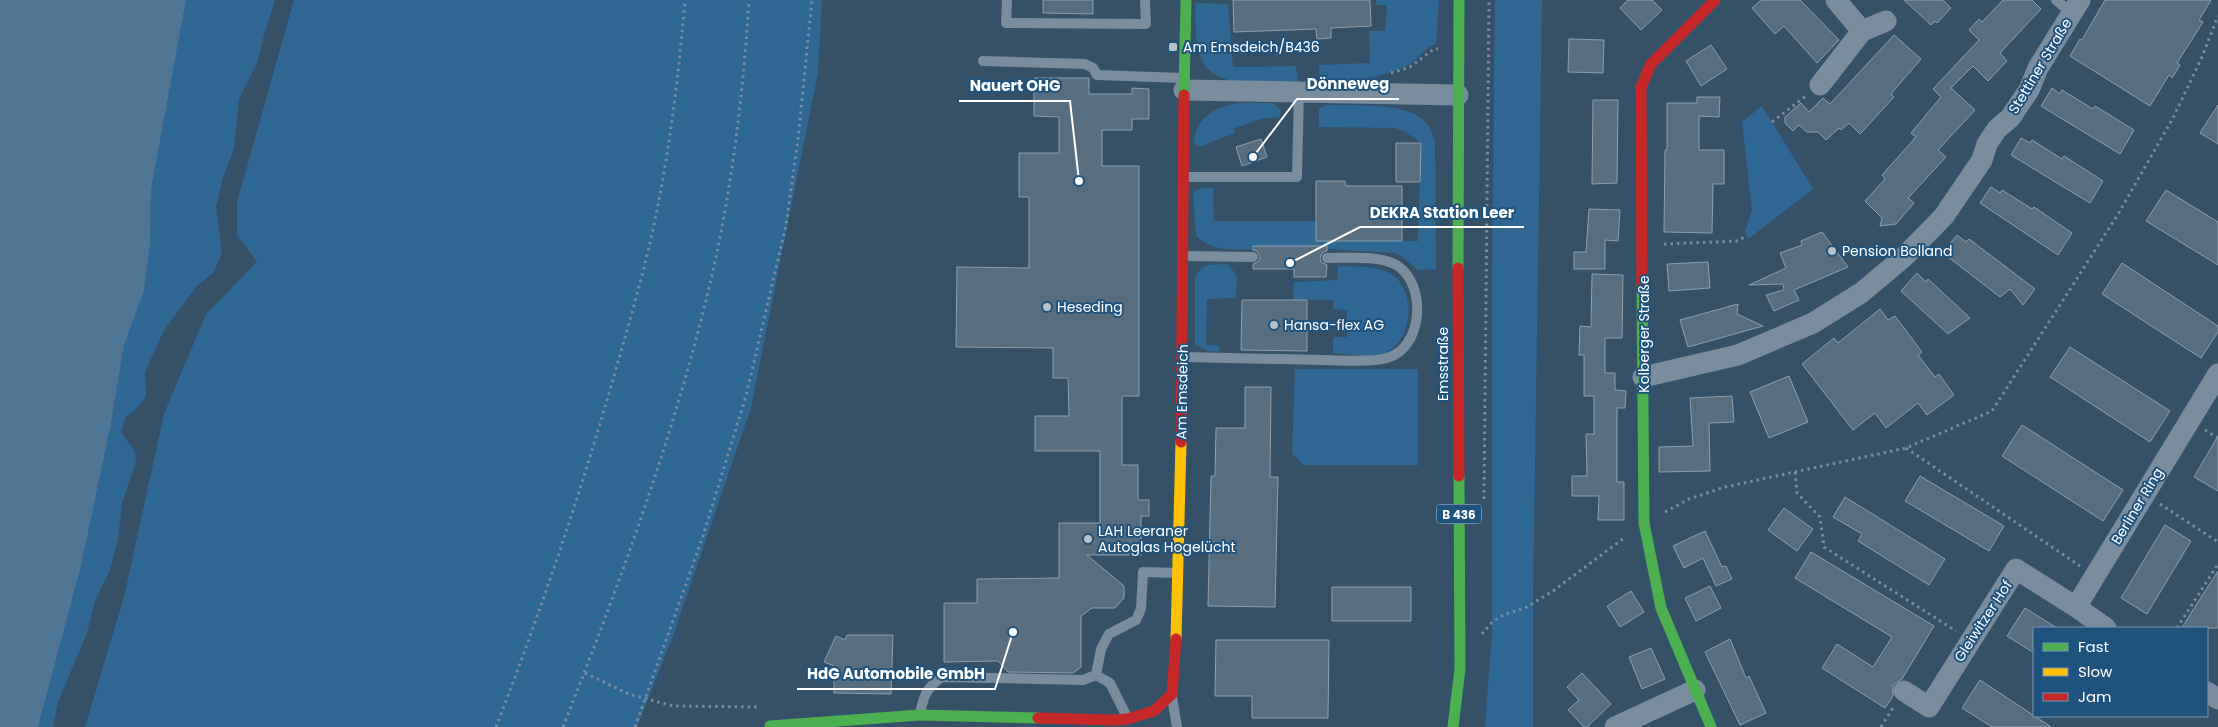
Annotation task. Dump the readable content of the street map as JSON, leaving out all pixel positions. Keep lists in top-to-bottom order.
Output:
{
  "streets": {
    "street": [
      "Stettiner Straße",
      "Kolberger Straße",
      "Emsstraße",
      "Am Emsdeich",
      "Berliner Ring",
      "B 436",
      "Gleiwitzer Hof"
    ]
  },
  "crossings": [
    ["Stettiner Straße", "Kolberger Straße"],
    ["Berliner Ring", "Gleiwitzer Hof"]
  ],
  "places": {
    "transit": ["Am Emsdeich/B436"],
    "other": [
      "Dönneweg",
      "Nauert OHG",
      "Pension Bolland",
      "DEKRA Station Leer",
      "Heseding",
      "Hansa-flex AG",
      "LAH Leeraner Autoglas Hogelücht",
      "HdG Automobile GmbH"
    ]
  },
  "legend": ["Fast", "Slow", "Jam"]
}
